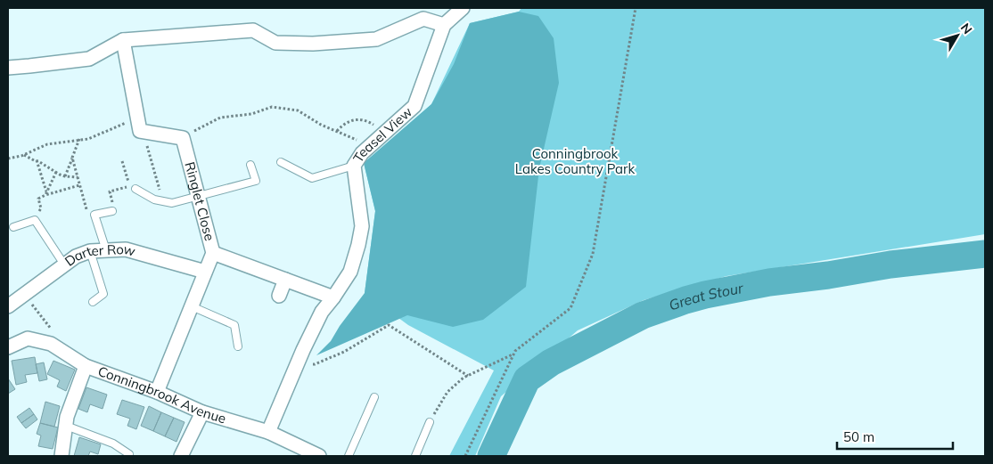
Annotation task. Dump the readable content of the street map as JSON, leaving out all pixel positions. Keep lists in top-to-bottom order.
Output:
{
  "streets": {
    "street": [
      "Teasel View",
      "Ringlet Close",
      "Darter Row",
      "Conningbrook Avenue"
    ]
  },
  "crossings": [
    ["Teasel View", "Conningbrook Avenue"],
    ["Ringlet Close", "Darter Row"],
    ["Ringlet Close", "Conningbrook Avenue"]
  ],
  "water": ["Great Stour"],
  "parks": ["Conningbrook Lakes Country Park"],
  "scale_bar": "50 m",
  "north": "top right"
}
